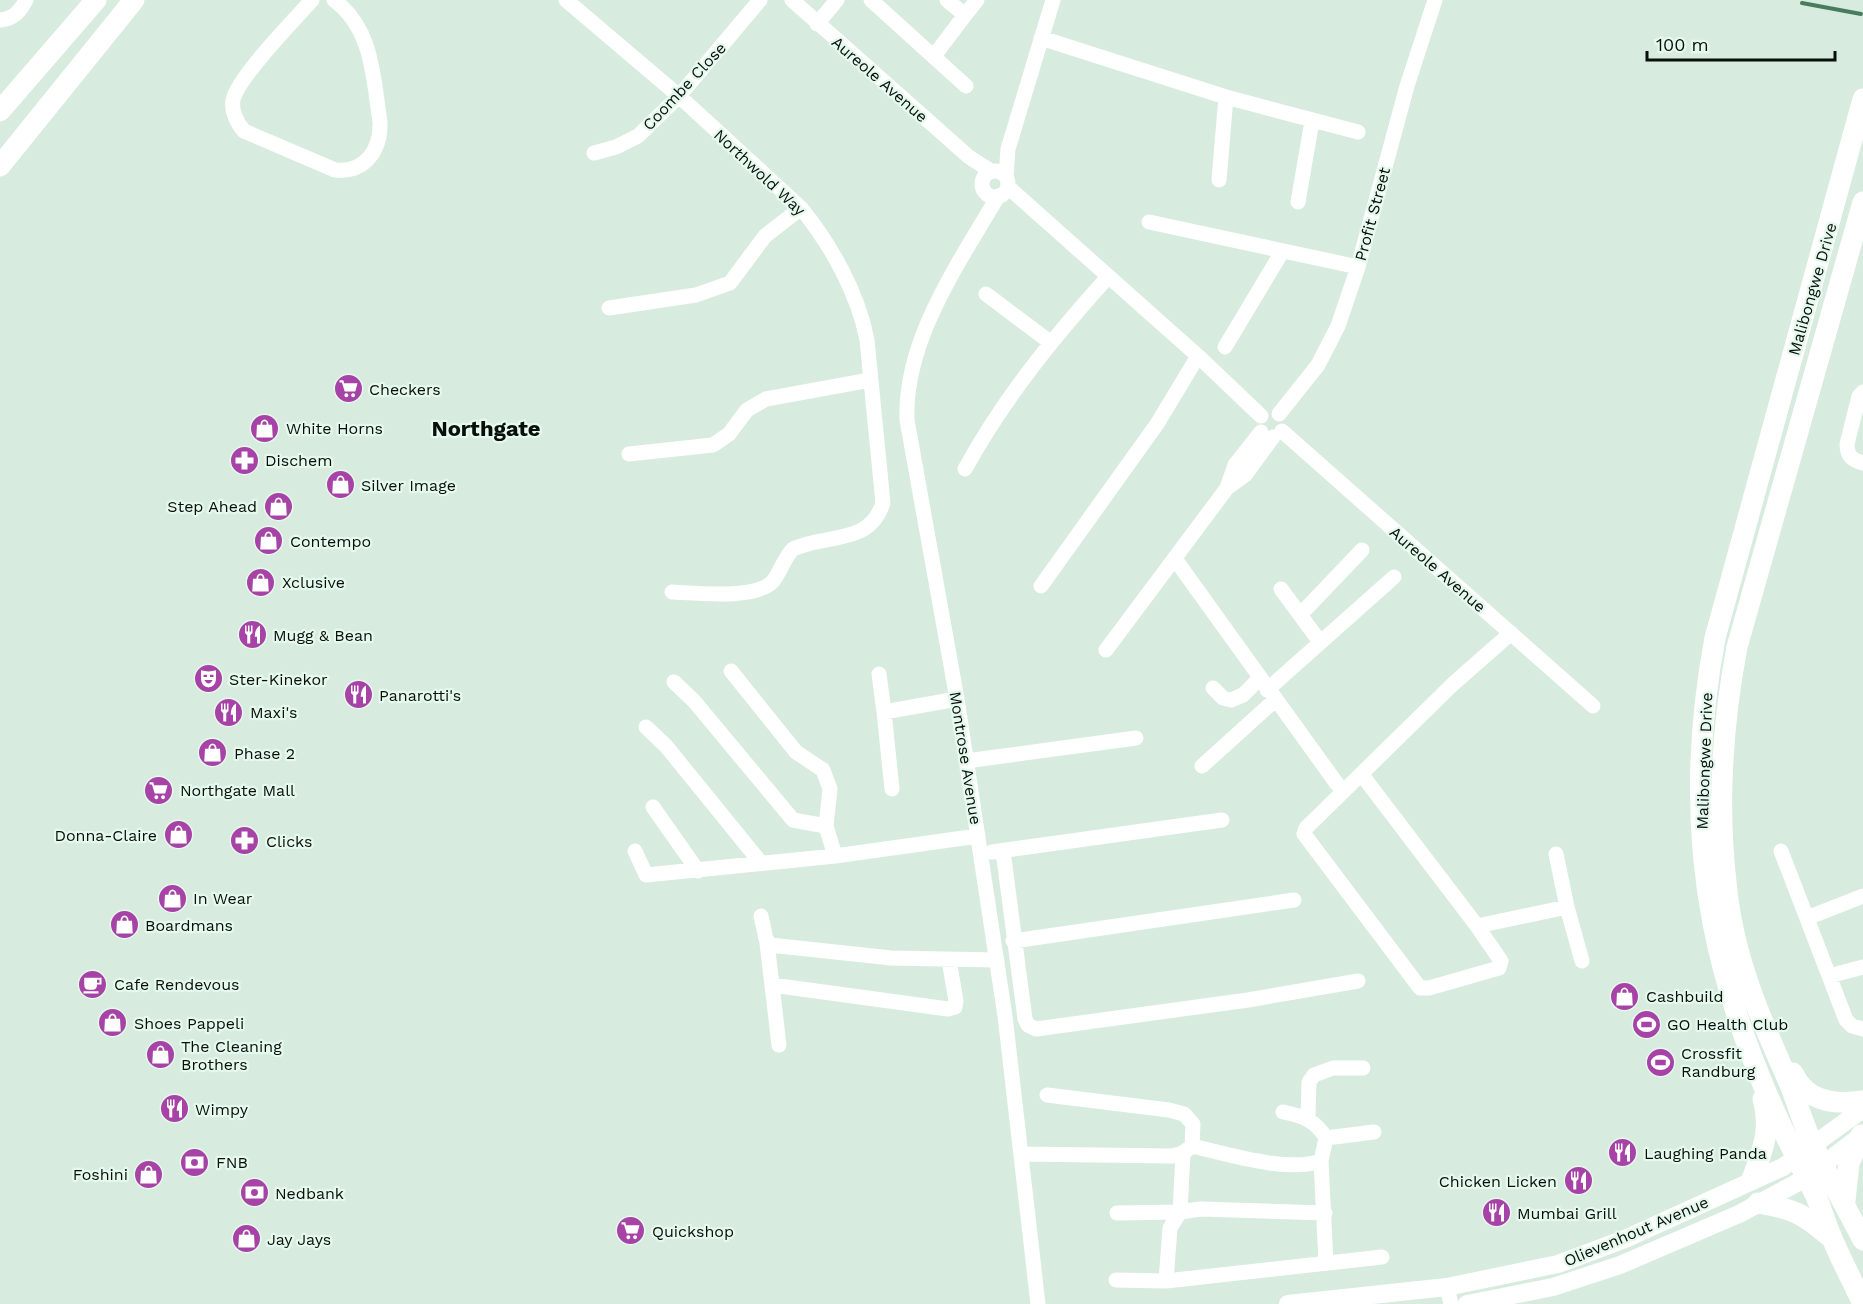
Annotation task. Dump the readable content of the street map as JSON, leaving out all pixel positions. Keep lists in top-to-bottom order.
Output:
{
  "streets": {
    "main road": ["Malibongwe Drive"],
    "street": [
      "Aureole Avenue",
      "Coombe Close",
      "Northwold Way",
      "Profit Street",
      "Montrose Avenue",
      "Olievenhout Avenue"
    ]
  },
  "crossings": [
    ["Aureole Avenue", "Profit Street"],
    ["Aureole Avenue", "Montrose Avenue"],
    ["Coombe Close", "Northwold Way"],
    ["Malibongwe Drive", "Olievenhout Avenue"]
  ],
  "districts": ["Northgate"],
  "places": {
    "supermarket": ["Checkers", "Northgate Mall", "Quickshop"],
    "shop": [
      "White Horns",
      "Silver Image",
      "Step Ahead",
      "Contempo",
      "Xclusive",
      "Phase 2",
      "Donna-Claire",
      "In Wear",
      "Boardmans",
      "Cashbuild",
      "Shoes Pappeli",
      "The Cleaning Brothers",
      "Foshini",
      "Jay Jays"
    ],
    "pharmacy": ["Dischem", "Clicks"],
    "restaurant": [
      "Mugg & Bean",
      "Panarotti's",
      "Maxi's",
      "Wimpy",
      "Laughing Panda",
      "Chicken Licken",
      "Mumbai Grill"
    ],
    "theatre": ["Ster-Kinekor"],
    "cafe": ["Cafe Rendevous"],
    "sports": ["GO Health Club", "Crossfit Randburg"],
    "bank": ["FNB", "Nedbank"]
  },
  "scale_bar": "100 m"
}
